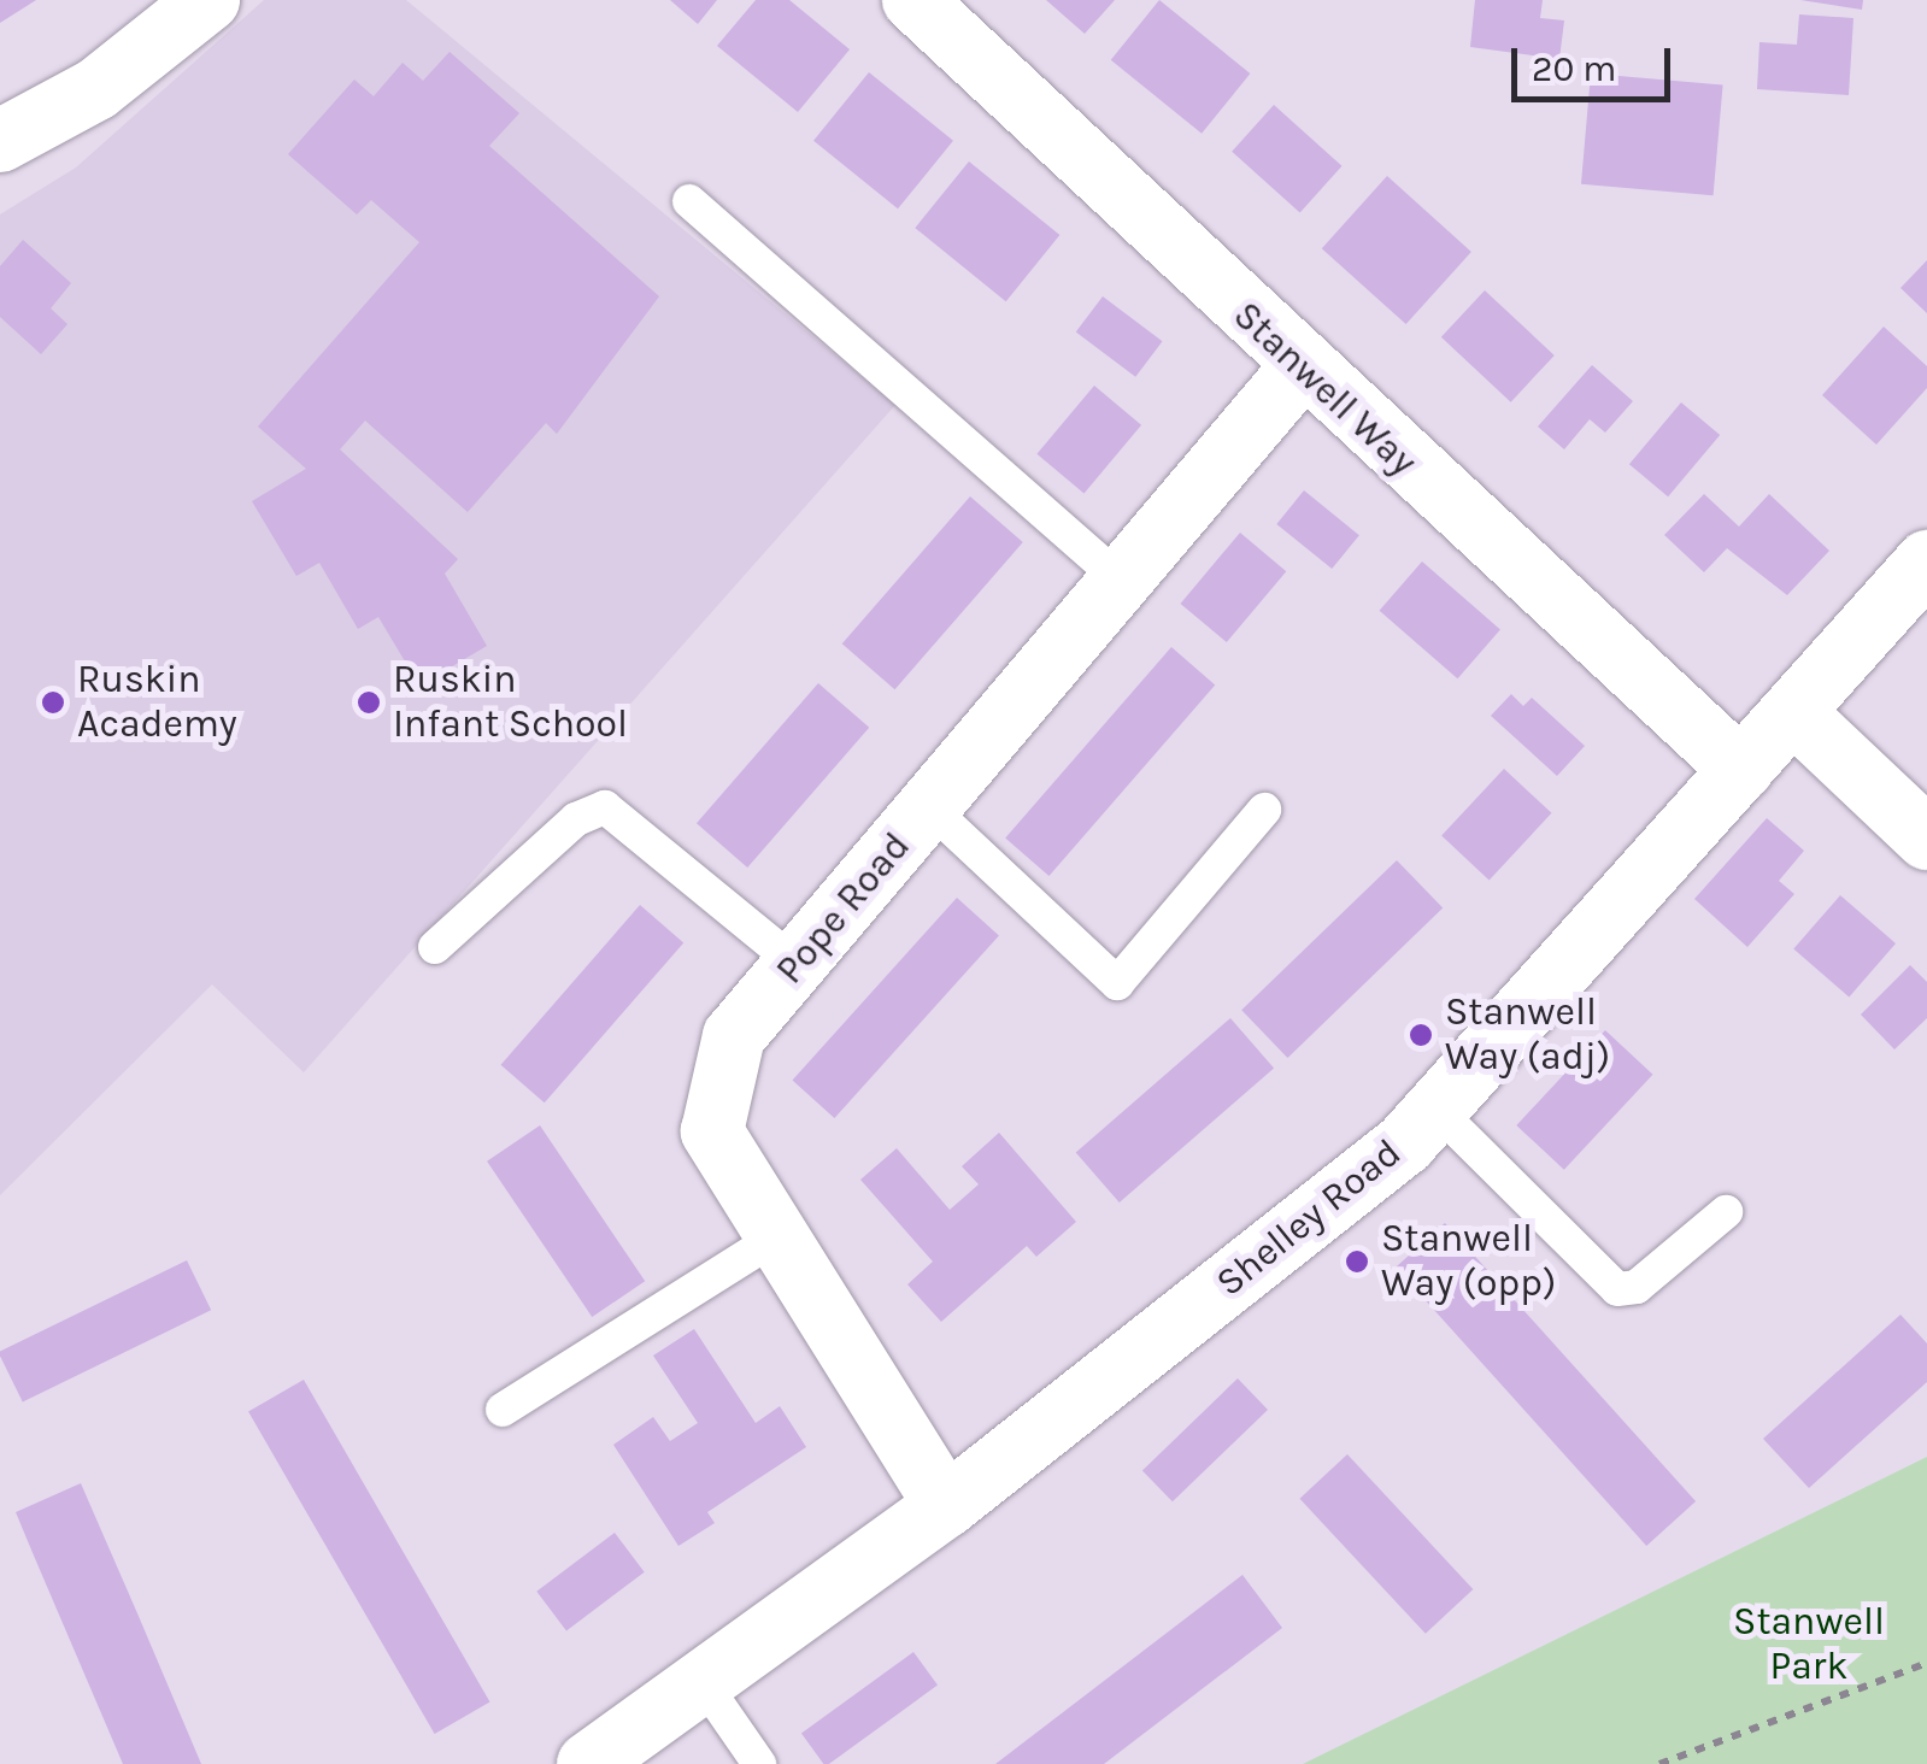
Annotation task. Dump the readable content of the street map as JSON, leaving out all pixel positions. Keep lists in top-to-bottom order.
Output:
{
  "streets": {
    "street": ["Stanwell Way", "Pope Road", "Shelley Road"]
  },
  "crossings": [
    ["Stanwell Way", "Pope Road"],
    ["Stanwell Way", "Shelley Road"],
    ["Pope Road", "Shelley Road"]
  ],
  "parks": ["Stanwell Park"],
  "places": [
    "Ruskin Academy",
    "Ruskin Infant School",
    "Stanwell Way (adj)",
    "Stanwell Way (opp)"
  ],
  "scale_bar": "20 m"
}
